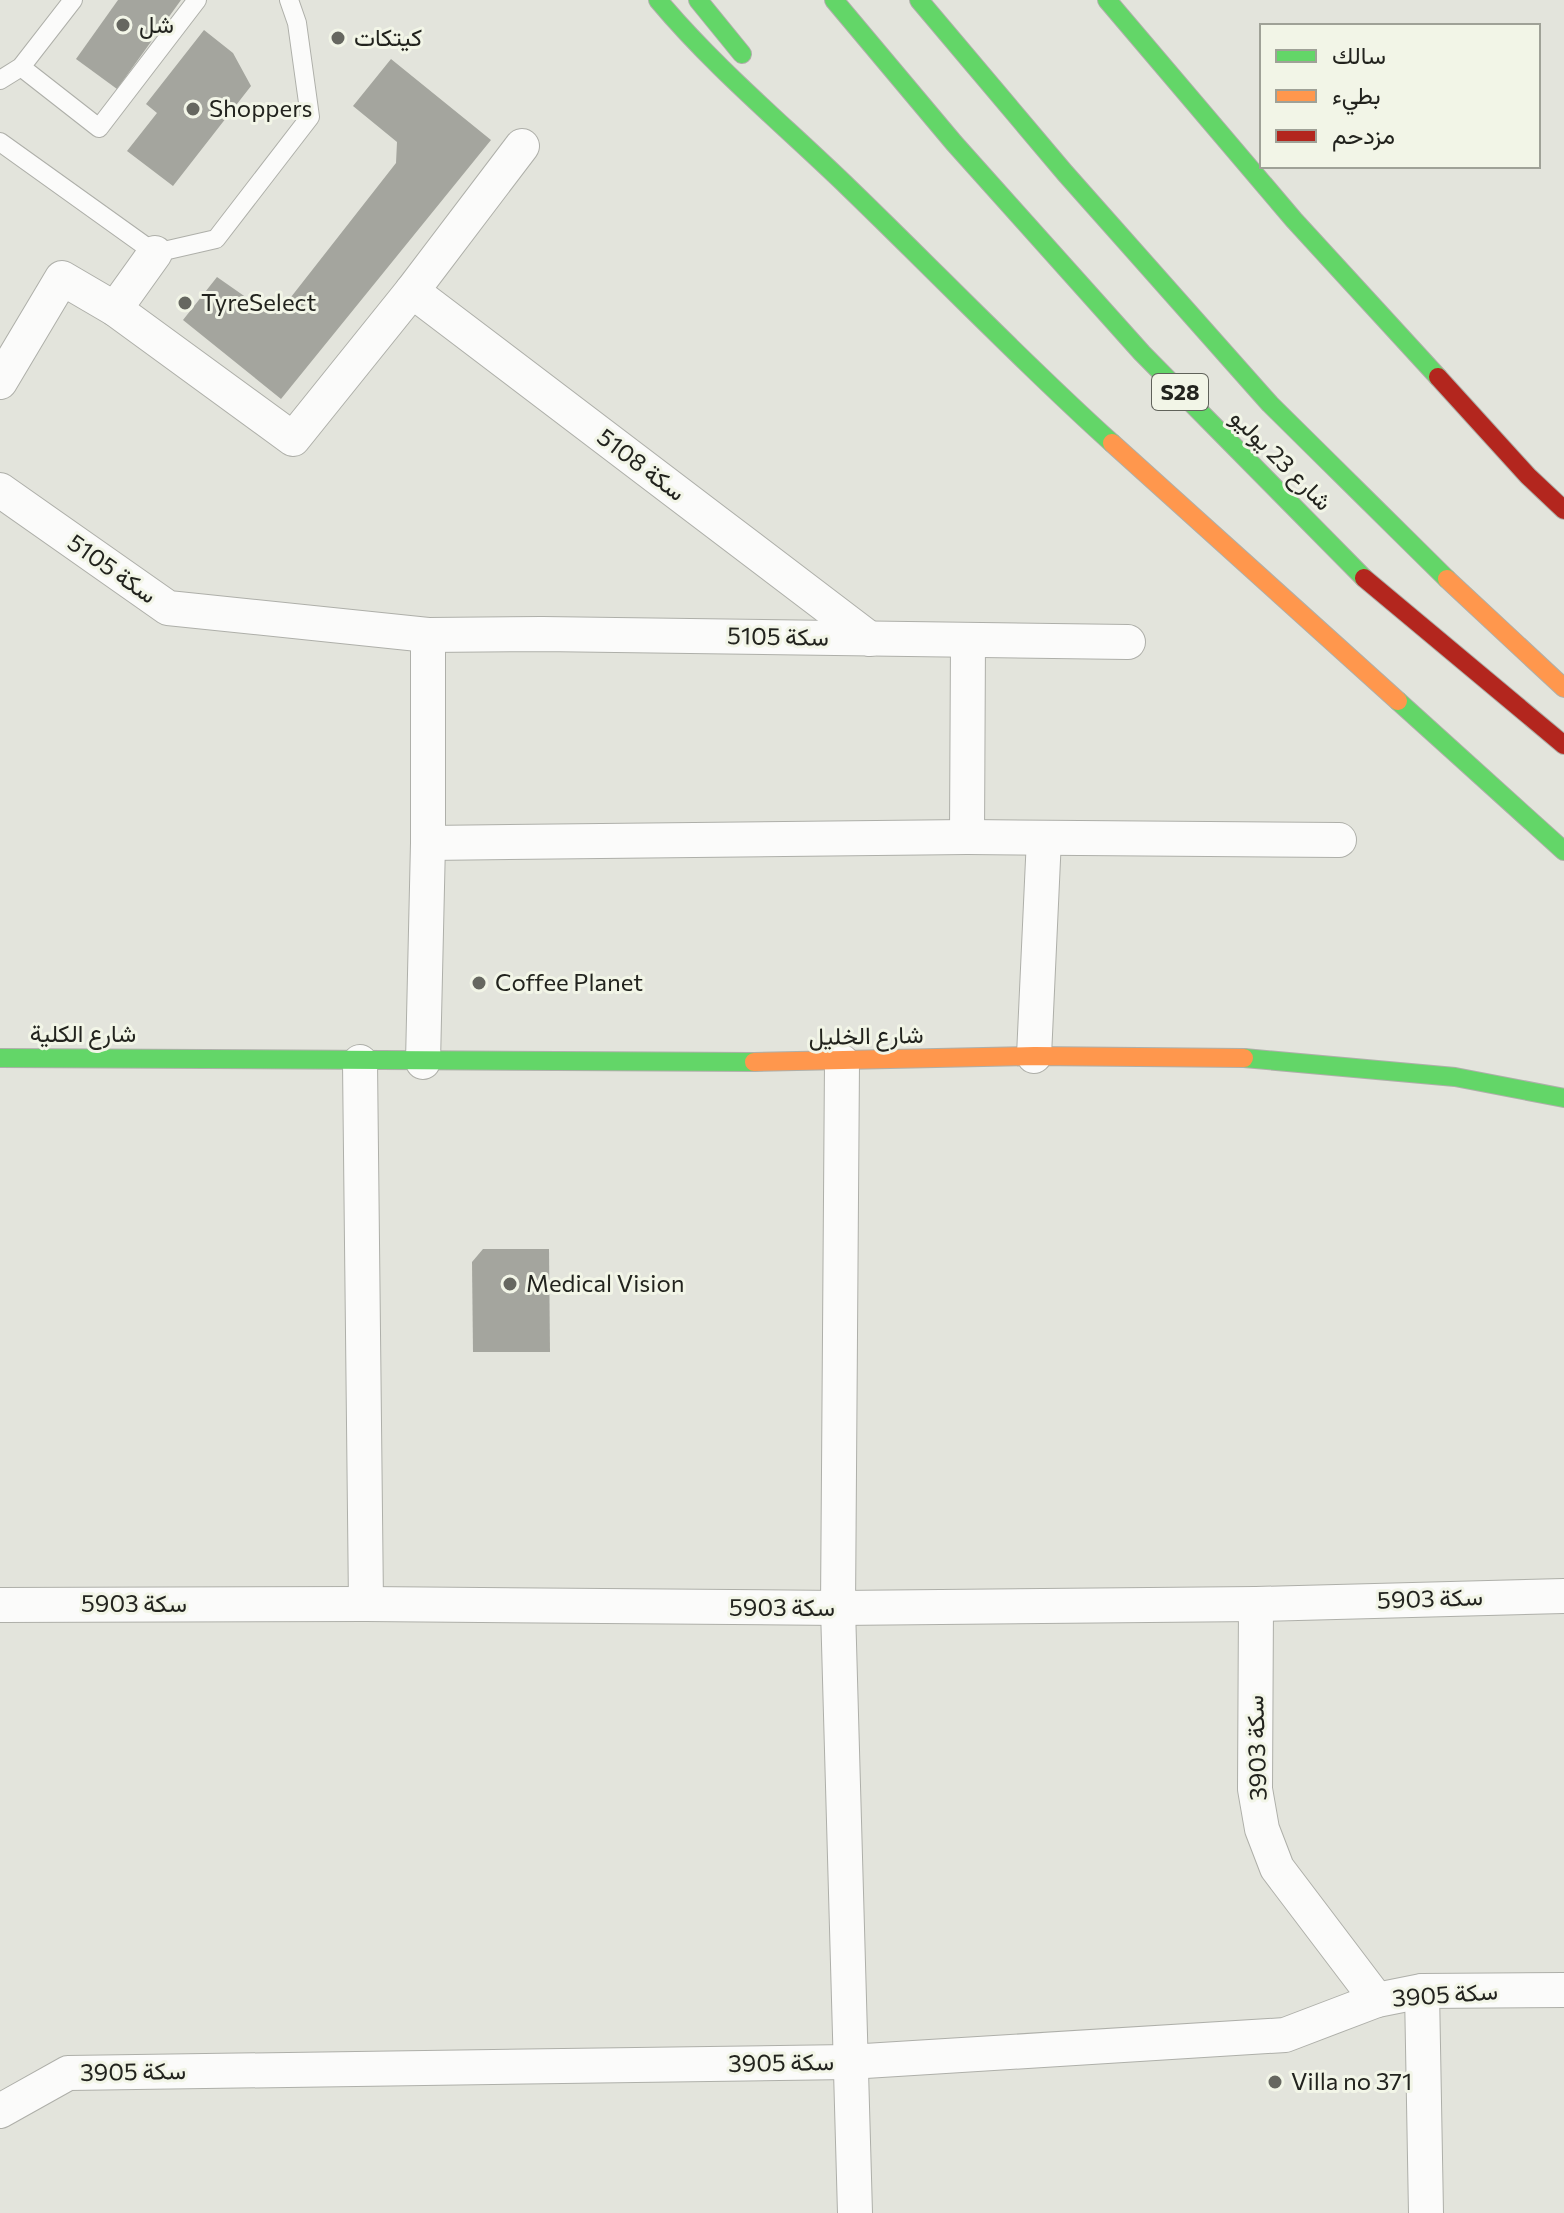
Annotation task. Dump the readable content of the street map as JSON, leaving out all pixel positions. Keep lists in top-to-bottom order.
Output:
{
  "streets": {
    "main road": [
      "S28",
      "شارع 23 يوليو",
      "شارع الكلية",
      "شارع الخليل"
    ],
    "street": [
      "سكة 5108",
      "سكة 5105",
      "سكة 5903",
      "سكة 3903",
      "سكة 3905"
    ]
  },
  "crossings": [
    ["سكة 5108", "سكة 5105"],
    ["شارع الكلية", "شارع الخليل"],
    ["سكة 5903", "سكة 3903"],
    ["سكة 3903", "سكة 3905"]
  ],
  "places": [
    "شل",
    "كيتكات",
    "Shoppers",
    "TyreSelect",
    "Coffee Planet",
    "Medical Vision",
    "Villa no 371"
  ],
  "legend": ["سالك", "بطيء", "مزدحم"]
}
